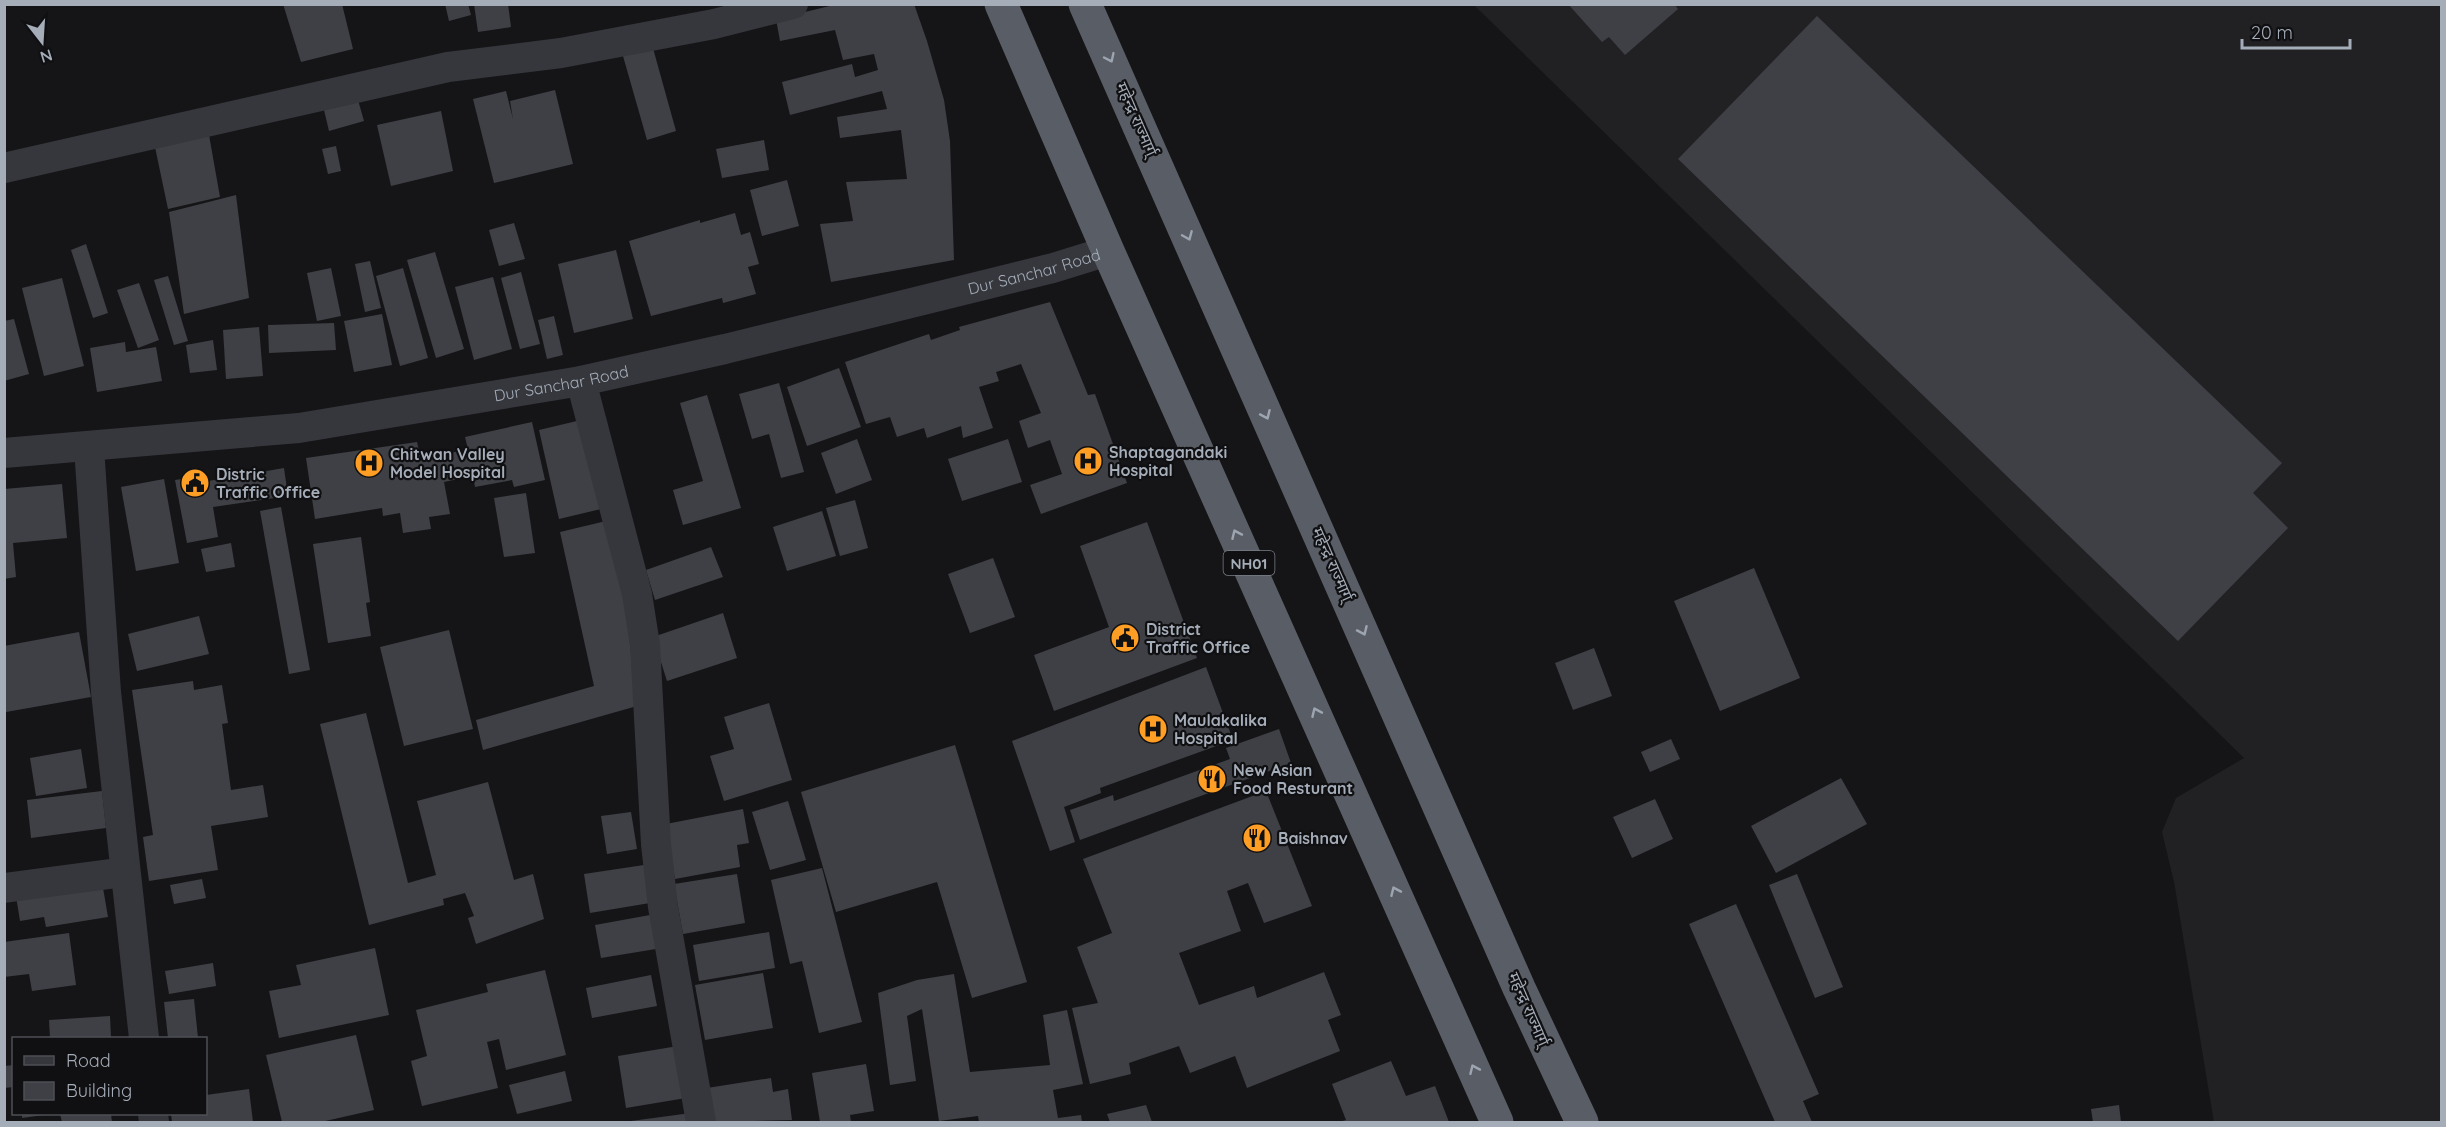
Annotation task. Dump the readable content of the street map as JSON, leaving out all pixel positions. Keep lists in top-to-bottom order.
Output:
{
  "streets": {
    "highway": ["महेन्द्र राज्मार्ग्", "NH01"],
    "street": ["Dur Sanchar Road"]
  },
  "crossings": [
    ["Dur Sanchar Road", "NH01"]
  ],
  "places": {
    "hospital": ["Shaptagandaki Hospital", "Chitwan Valley Model Hospital", "Maulakalika Hospital"],
    "public building": ["Distric Traffic Office", "District Traffic Office"],
    "restaurant": ["New Asian Food Resturant", "Baishnav"]
  },
  "legend": ["Road", "Building"],
  "scale_bar": "20 m",
  "north": "bottom"
}
